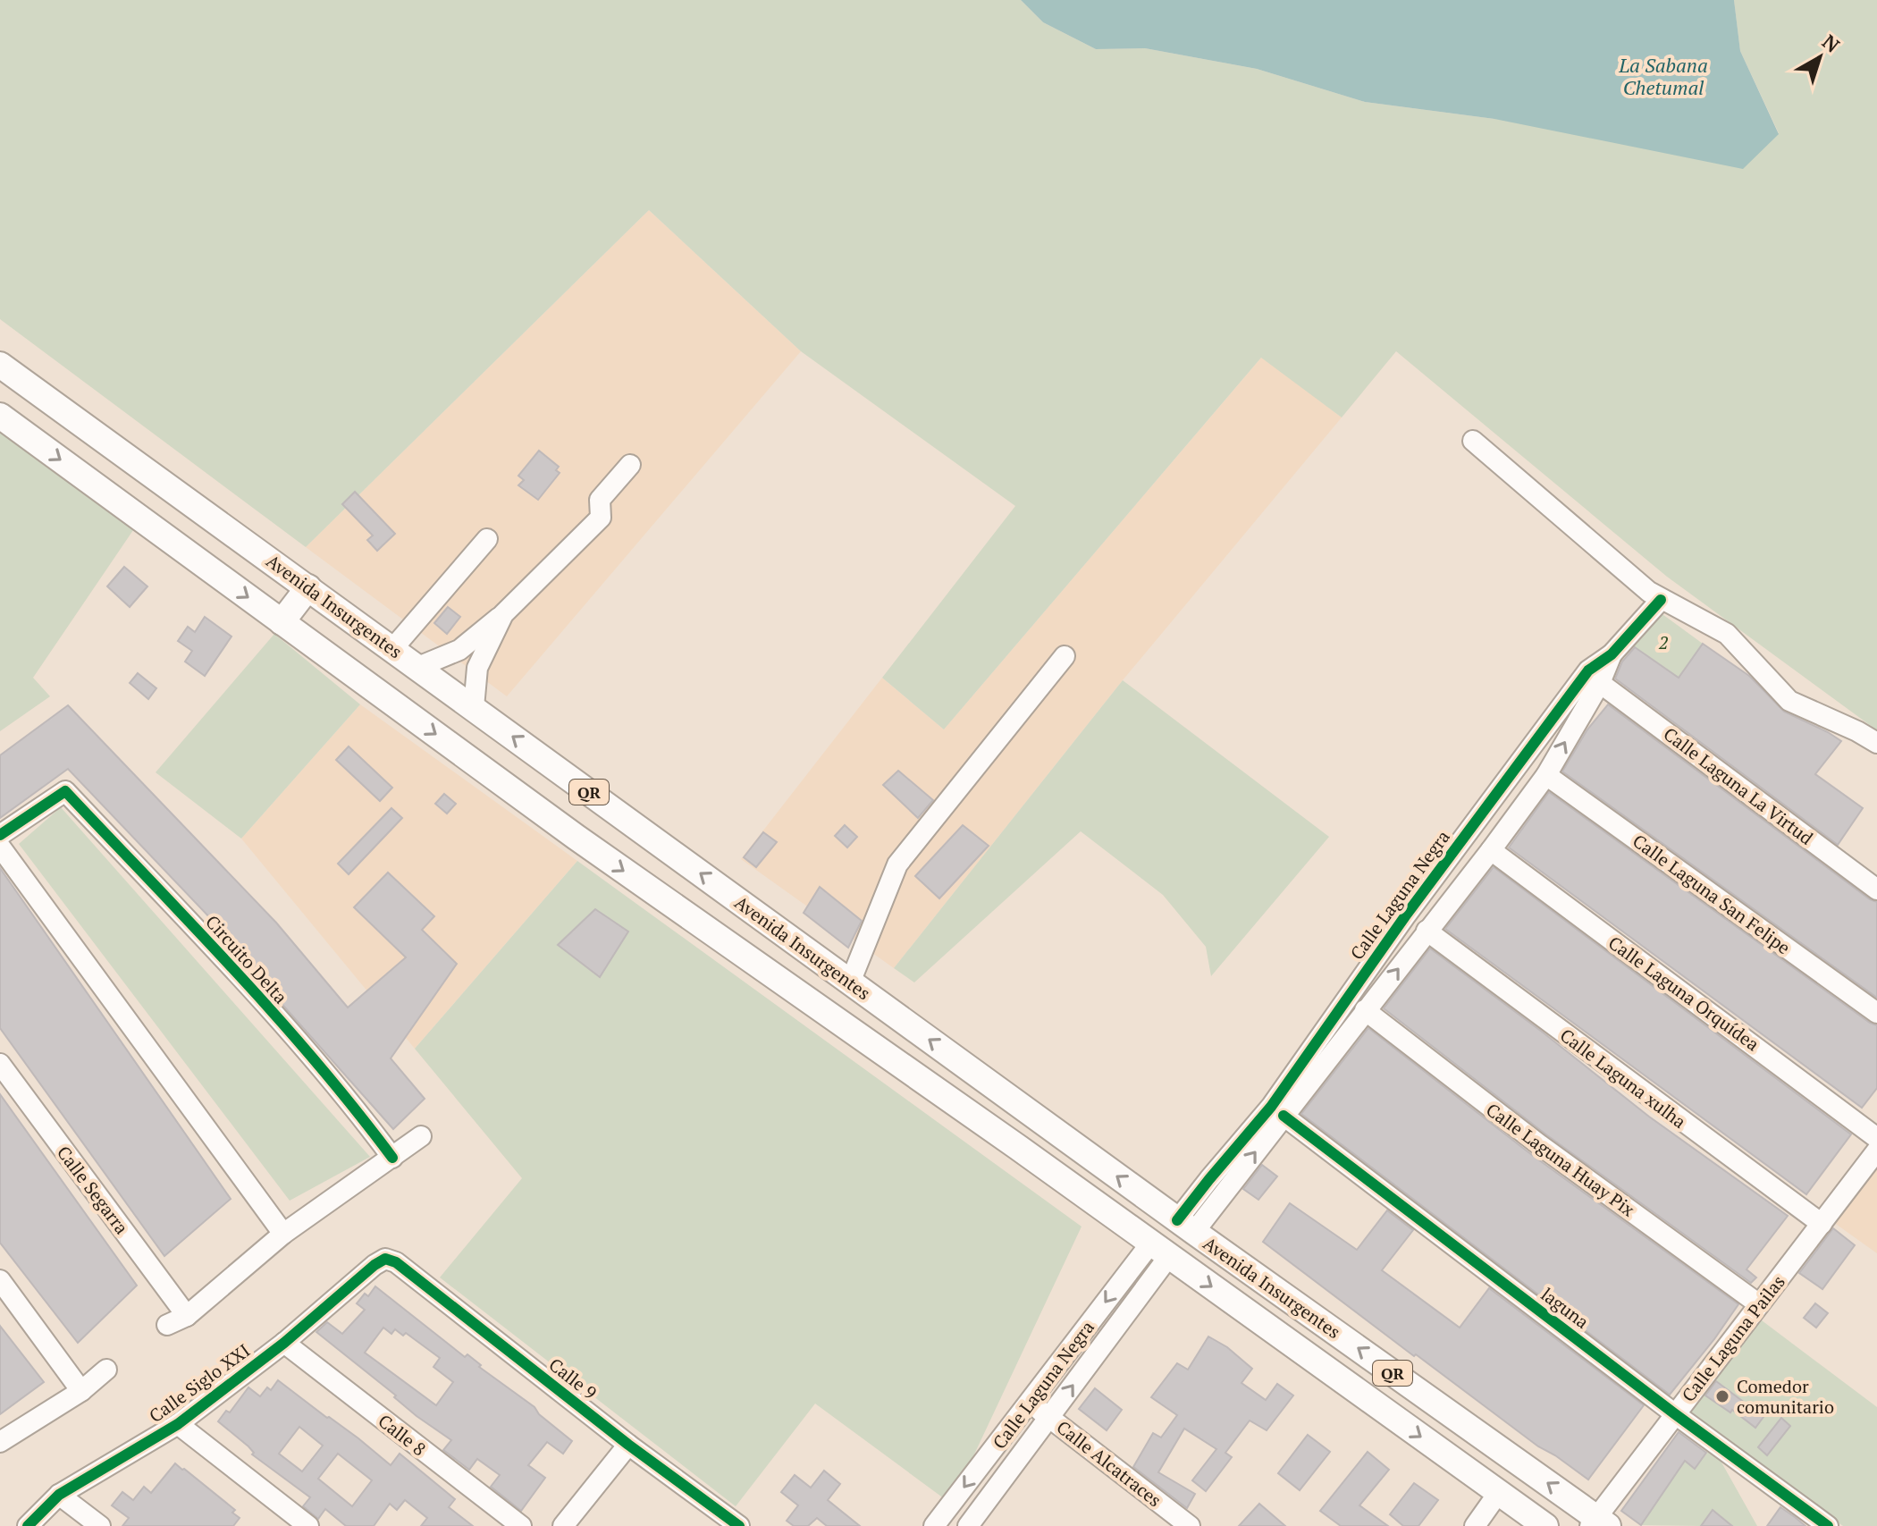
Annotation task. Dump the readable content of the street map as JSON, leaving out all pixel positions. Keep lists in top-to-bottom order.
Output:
{
  "streets": {
    "main road": ["Avenida Insurgentes", "QR"],
    "street": [
      "Calle Laguna La Virtud",
      "Calle Laguna San Felipe",
      "Calle Laguna Negra",
      "Circuito Delta",
      "Calle Laguna Orquídea",
      "Calle Laguna xulha",
      "Calle Laguna Huay Pix",
      "Calle Segarra",
      "laguna",
      "Calle Laguna Pailas",
      "Calle 9",
      "Calle Siglo XXI",
      "Calle 8",
      "Calle Alcatraces"
    ]
  },
  "crossings": [
    ["Avenida Insurgentes", "Calle Laguna Negra"],
    ["Avenida Insurgentes", "Calle Laguna Pailas"],
    ["Calle Laguna La Virtud", "Calle Laguna Negra"],
    ["Calle Laguna San Felipe", "Calle Laguna Negra"],
    ["Calle Laguna Negra", "Calle Laguna Orquídea"],
    ["Calle Laguna Negra", "Calle Laguna xulha"],
    ["Calle Laguna Negra", "Calle Laguna Huay Pix"],
    ["Calle Laguna Negra", "laguna"],
    ["Calle Laguna Negra", "Calle Alcatraces"],
    ["Calle Laguna xulha", "Calle Laguna Pailas"],
    ["Calle Laguna Huay Pix", "Calle Laguna Pailas"],
    ["laguna", "Calle Laguna Pailas"],
    ["Calle 9", "Calle Siglo XXI"],
    ["Calle Siglo XXI", "Calle 8"]
  ],
  "water": ["La Sabana Chetumal"],
  "parks": ["2"],
  "places": ["Comedor comunitario"],
  "north": "top right"
}
